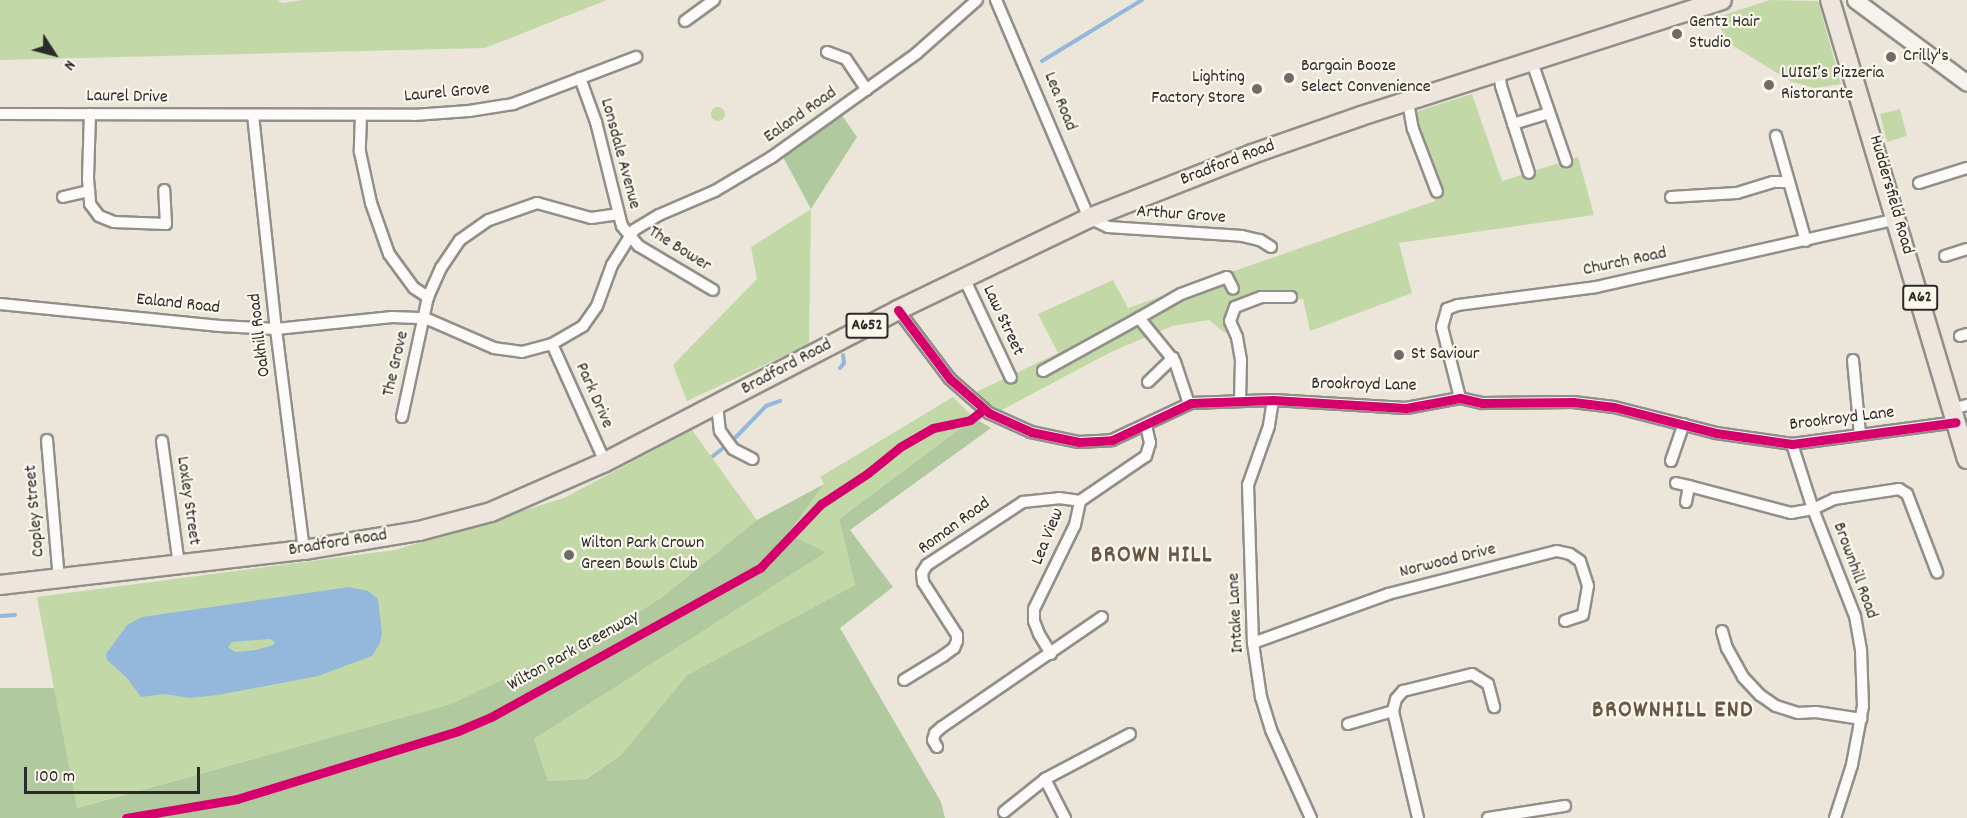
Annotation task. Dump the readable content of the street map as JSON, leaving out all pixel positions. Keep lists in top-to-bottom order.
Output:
{
  "streets": {
    "main road": [
      "Bradford Road",
      "Huddersfield Road",
      "A62",
      "A652"
    ],
    "street": [
      "Laurel Grove",
      "Laurel Drive",
      "Lea Road",
      "Ealand Road",
      "Lonsdale Avenue",
      "Arthur Grove",
      "The Bower",
      "Church Road",
      "Law Street",
      "Oakhill Road",
      "The Grove",
      "Brookroyd Lane",
      "Park Drive",
      "Loxley Street",
      "Copley Street",
      "Roman Road",
      "Lea View",
      "Norwood Drive",
      "Brownhill Road",
      "Intake Lane"
    ],
    "cycle path": ["Wilton Park Greenway"]
  },
  "crossings": [
    ["Laurel Grove", "Laurel Drive"],
    ["Laurel Grove", "Lonsdale Avenue"],
    ["Laurel Grove", "Oakhill Road"],
    ["Laurel Drive", "Oakhill Road"],
    ["Lea Road", "Bradford Road"],
    ["Lea Road", "Arthur Grove"],
    ["Ealand Road", "Lonsdale Avenue"],
    ["Ealand Road", "The Bower"],
    ["Ealand Road", "Oakhill Road"],
    ["Ealand Road", "The Grove"],
    ["Lonsdale Avenue", "The Bower"],
    ["Lonsdale Avenue", "The Grove"],
    ["Bradford Road", "Arthur Grove"],
    ["Bradford Road", "Law Street"],
    ["Bradford Road", "Oakhill Road"],
    ["Bradford Road", "Brookroyd Lane"],
    ["Bradford Road", "Park Drive"],
    ["Bradford Road", "Loxley Street"],
    ["Bradford Road", "Copley Street"],
    ["Huddersfield Road", "Church Road"],
    ["Huddersfield Road", "Brookroyd Lane"],
    ["Church Road", "Brookroyd Lane"],
    ["Brookroyd Lane", "Lea View"],
    ["Brookroyd Lane", "Brownhill Road"],
    ["Brookroyd Lane", "Intake Lane"],
    ["Roman Road", "Lea View"],
    ["Norwood Drive", "Intake Lane"]
  ],
  "districts": ["BROWN HILL", "BROWNHILL END"],
  "places": [
    "Gentz Hair Studio",
    "Crilly's",
    "Bargain Booze Select Convenience",
    "LUIGI’s Pizzeria Ristorante",
    "Lighting Factory Store",
    "St Saviour",
    "Wilton Park Crown Green Bowls Club"
  ],
  "scale_bar": "100 m",
  "north": "bottom right"
}
